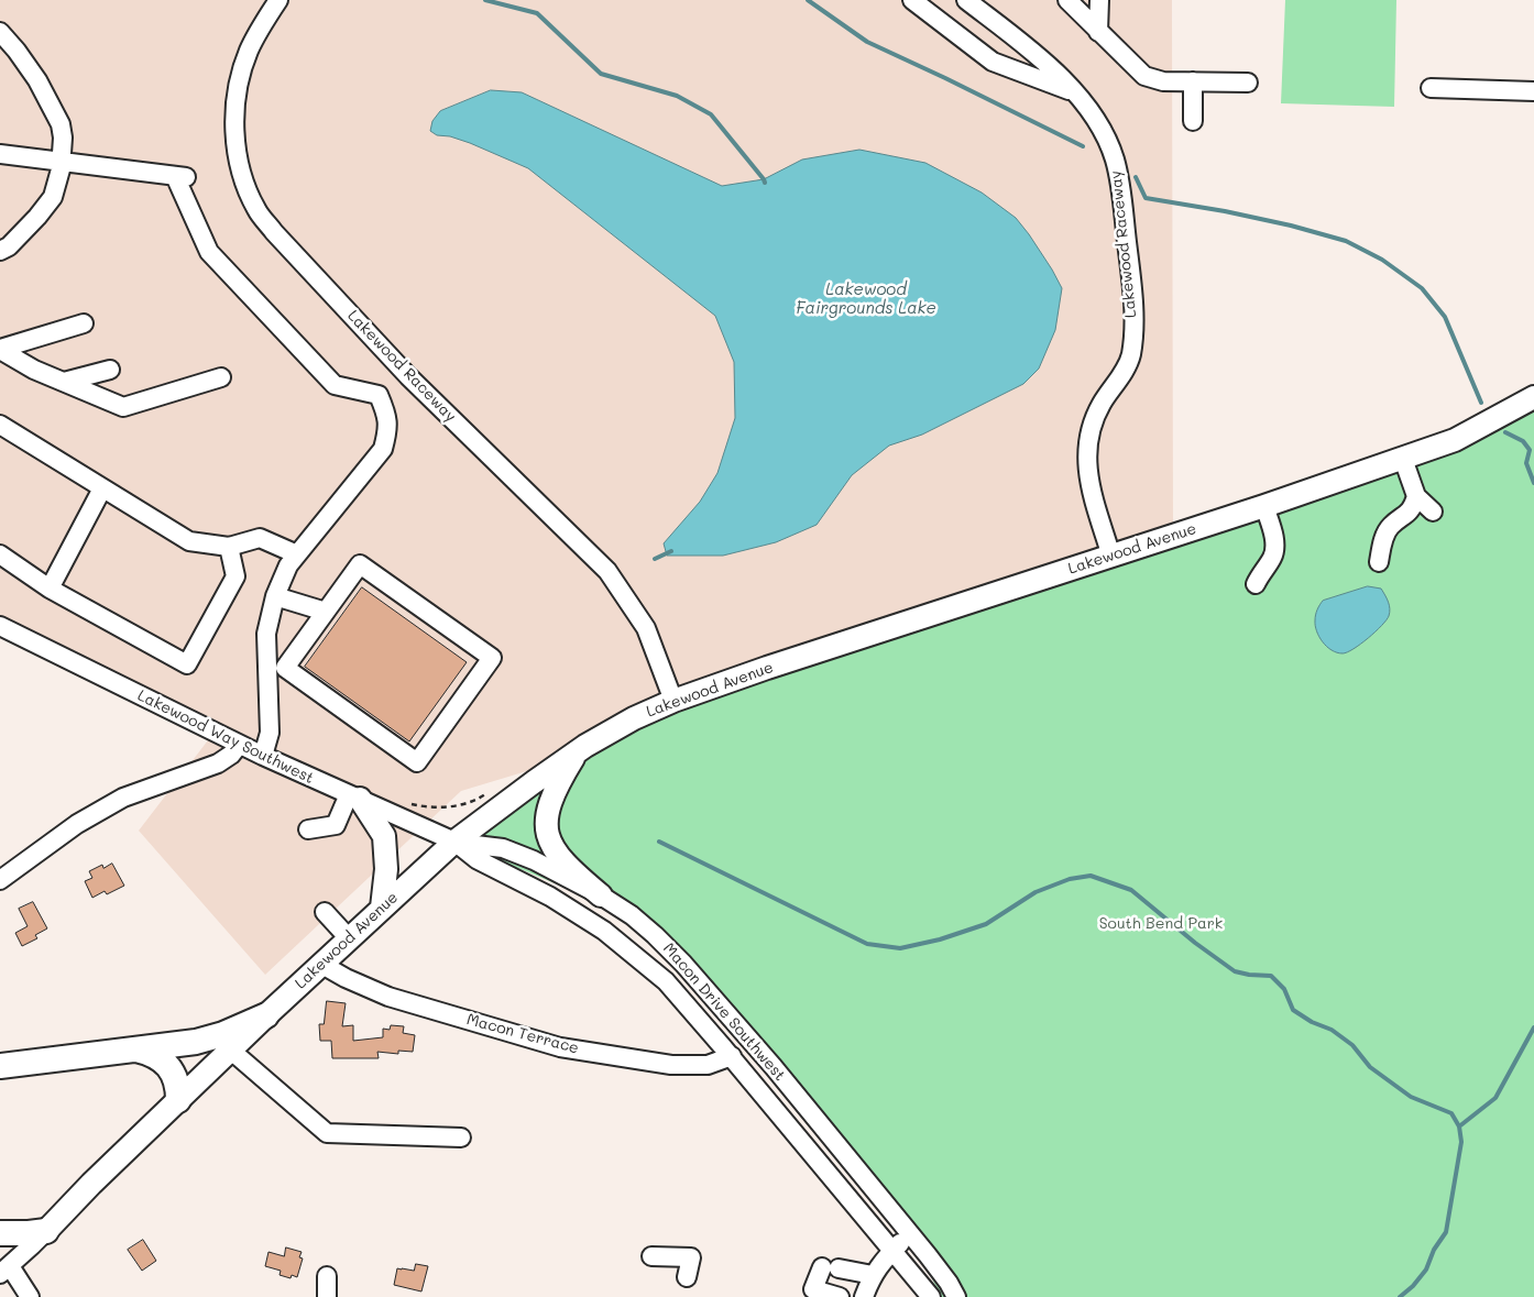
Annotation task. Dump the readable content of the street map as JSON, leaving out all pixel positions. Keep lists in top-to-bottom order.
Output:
{
  "streets": {
    "main road": ["Lakewood Avenue"],
    "street": [
      "Lakewood Raceway",
      "Lakewood Way Southwest",
      "Macon Drive Southwest",
      "Macon Terrace"
    ]
  },
  "crossings": [
    ["Lakewood Raceway", "Lakewood Avenue"],
    ["Lakewood Avenue", "Lakewood Way Southwest"],
    ["Lakewood Avenue", "Macon Drive Southwest"],
    ["Lakewood Avenue", "Macon Terrace"],
    ["Lakewood Way Southwest", "Macon Drive Southwest"],
    ["Macon Drive Southwest", "Macon Terrace"]
  ],
  "water": ["Lakewood Fairgrounds Lake"],
  "parks": ["South Bend Park"]
}
